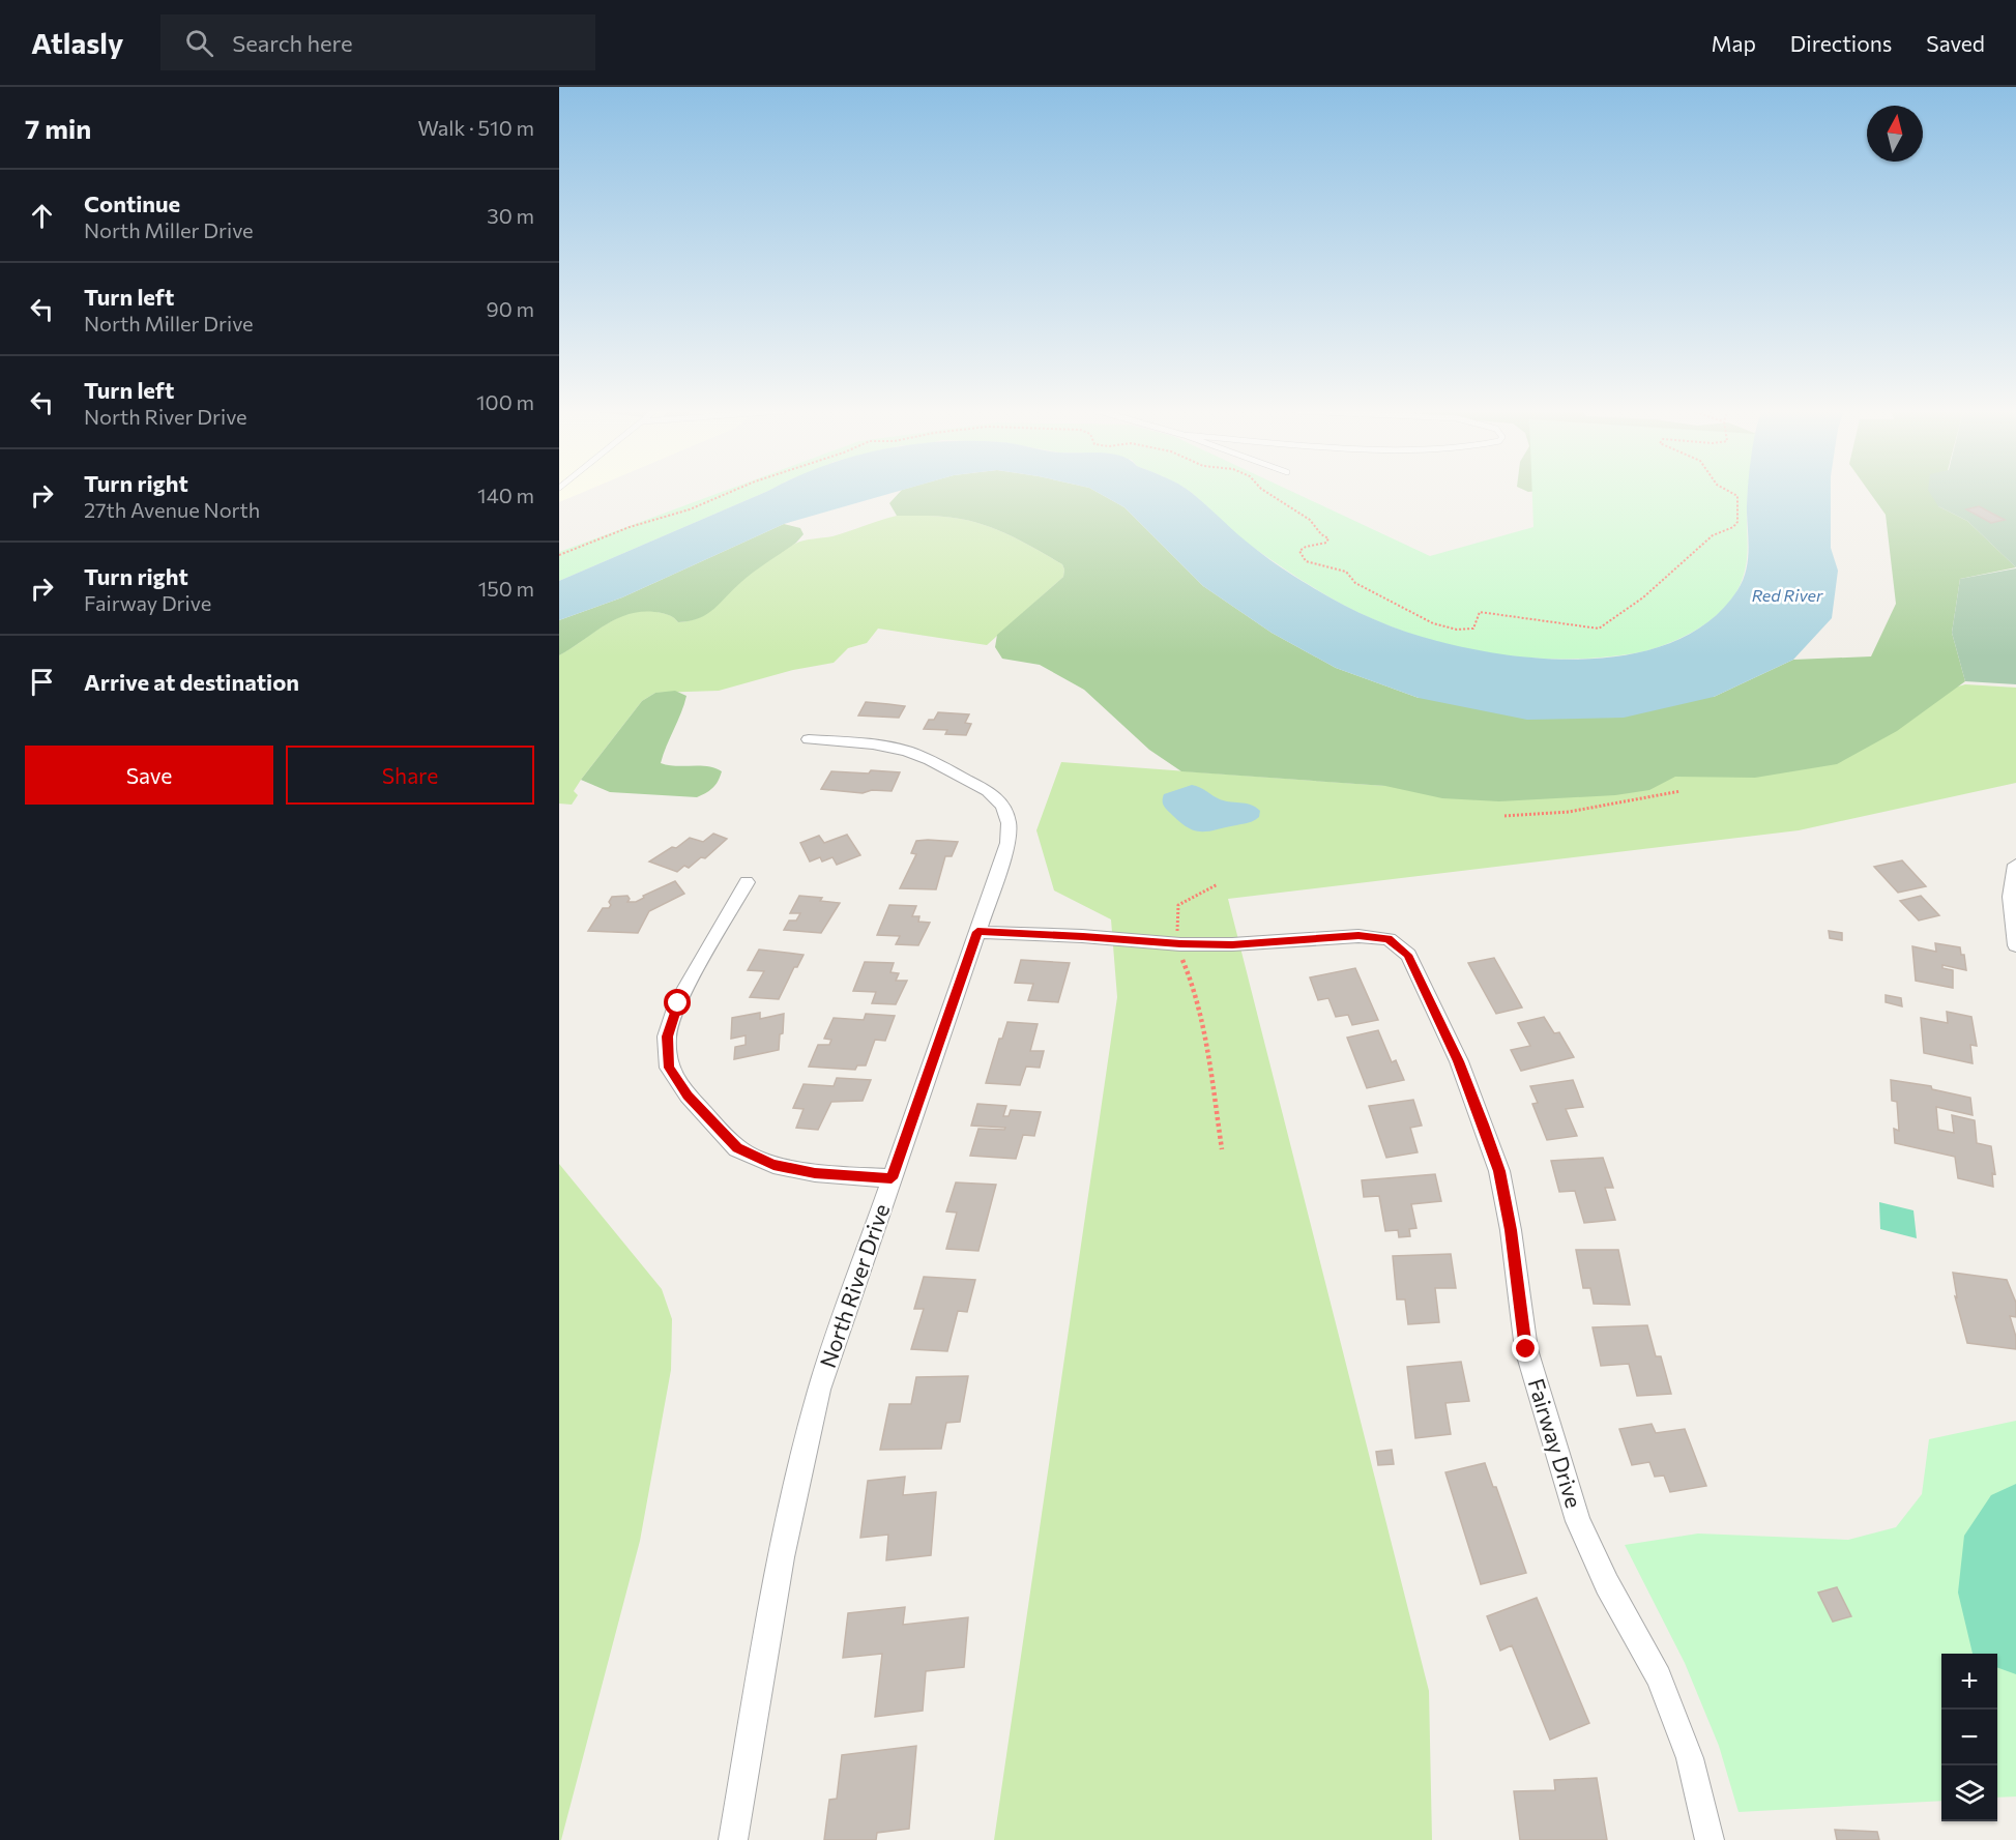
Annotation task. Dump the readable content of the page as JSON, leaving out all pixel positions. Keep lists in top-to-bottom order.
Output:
{
  "streets": {
    "street": ["North River Drive", "Fairway Drive"]
  },
  "water": ["Red River"],
  "north": "top",
  "page": {
    "header": "Atlasly",
    "search": "Search here",
    "nav": ["Map", "Directions", "Saved"],
    "heading": ["7 min", "Walk · 510 m"],
    "list": [
      ["Continue", "North Miller Drive", "30 m"],
      ["Turn left", "North Miller Drive", "90 m"],
      ["Turn left", "North River Drive", "100 m"],
      ["Turn right", "27th Avenue North", "140 m"],
      ["Turn right", "Fairway Drive", "150 m"],
      "Arrive at destination"
    ],
    "buttons": ["Save", "Share"],
    "map_buttons": ["+", "−"]
  }
}
